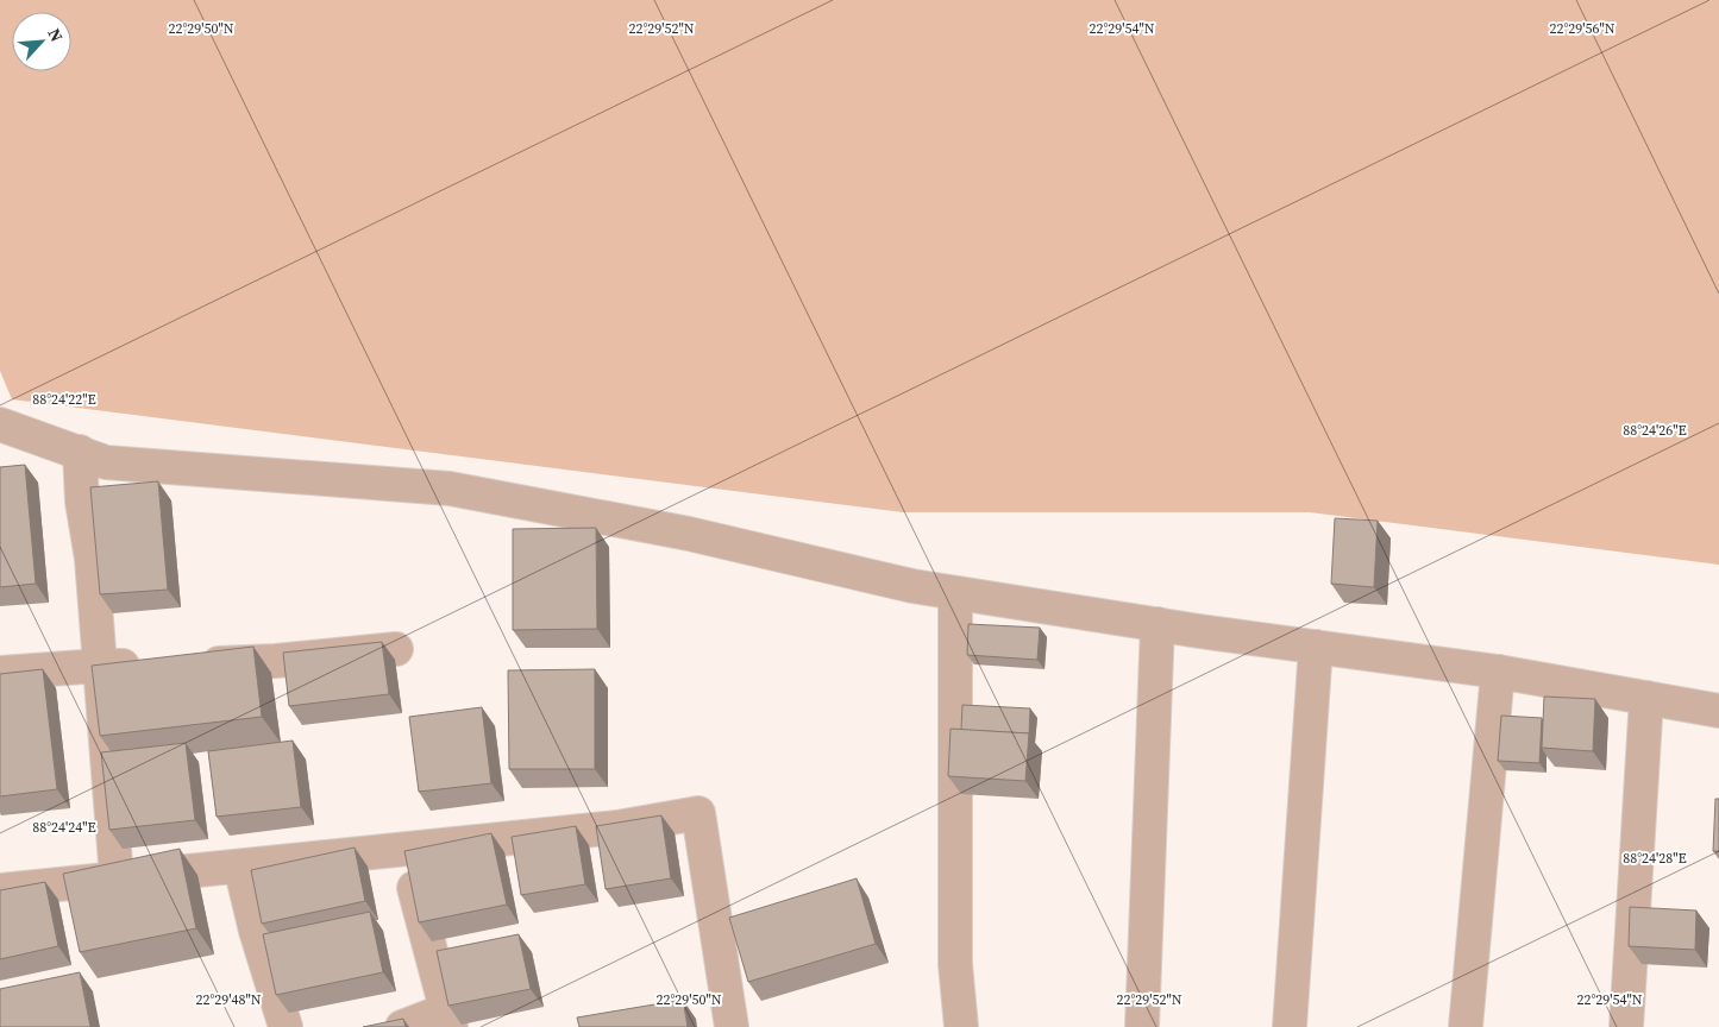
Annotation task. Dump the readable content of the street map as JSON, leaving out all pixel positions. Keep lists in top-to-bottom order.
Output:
{
  "north": "top right",
  "coordinates": [
    "22°29'50\"N",
    "22°29'52\"N",
    "22°29'54\"N",
    "22°29'56\"N",
    "88°24'22\"E",
    "88°24'26\"E",
    "88°24'24\"E",
    "88°24'28\"E",
    "22°29'48\"N"
  ]
}
